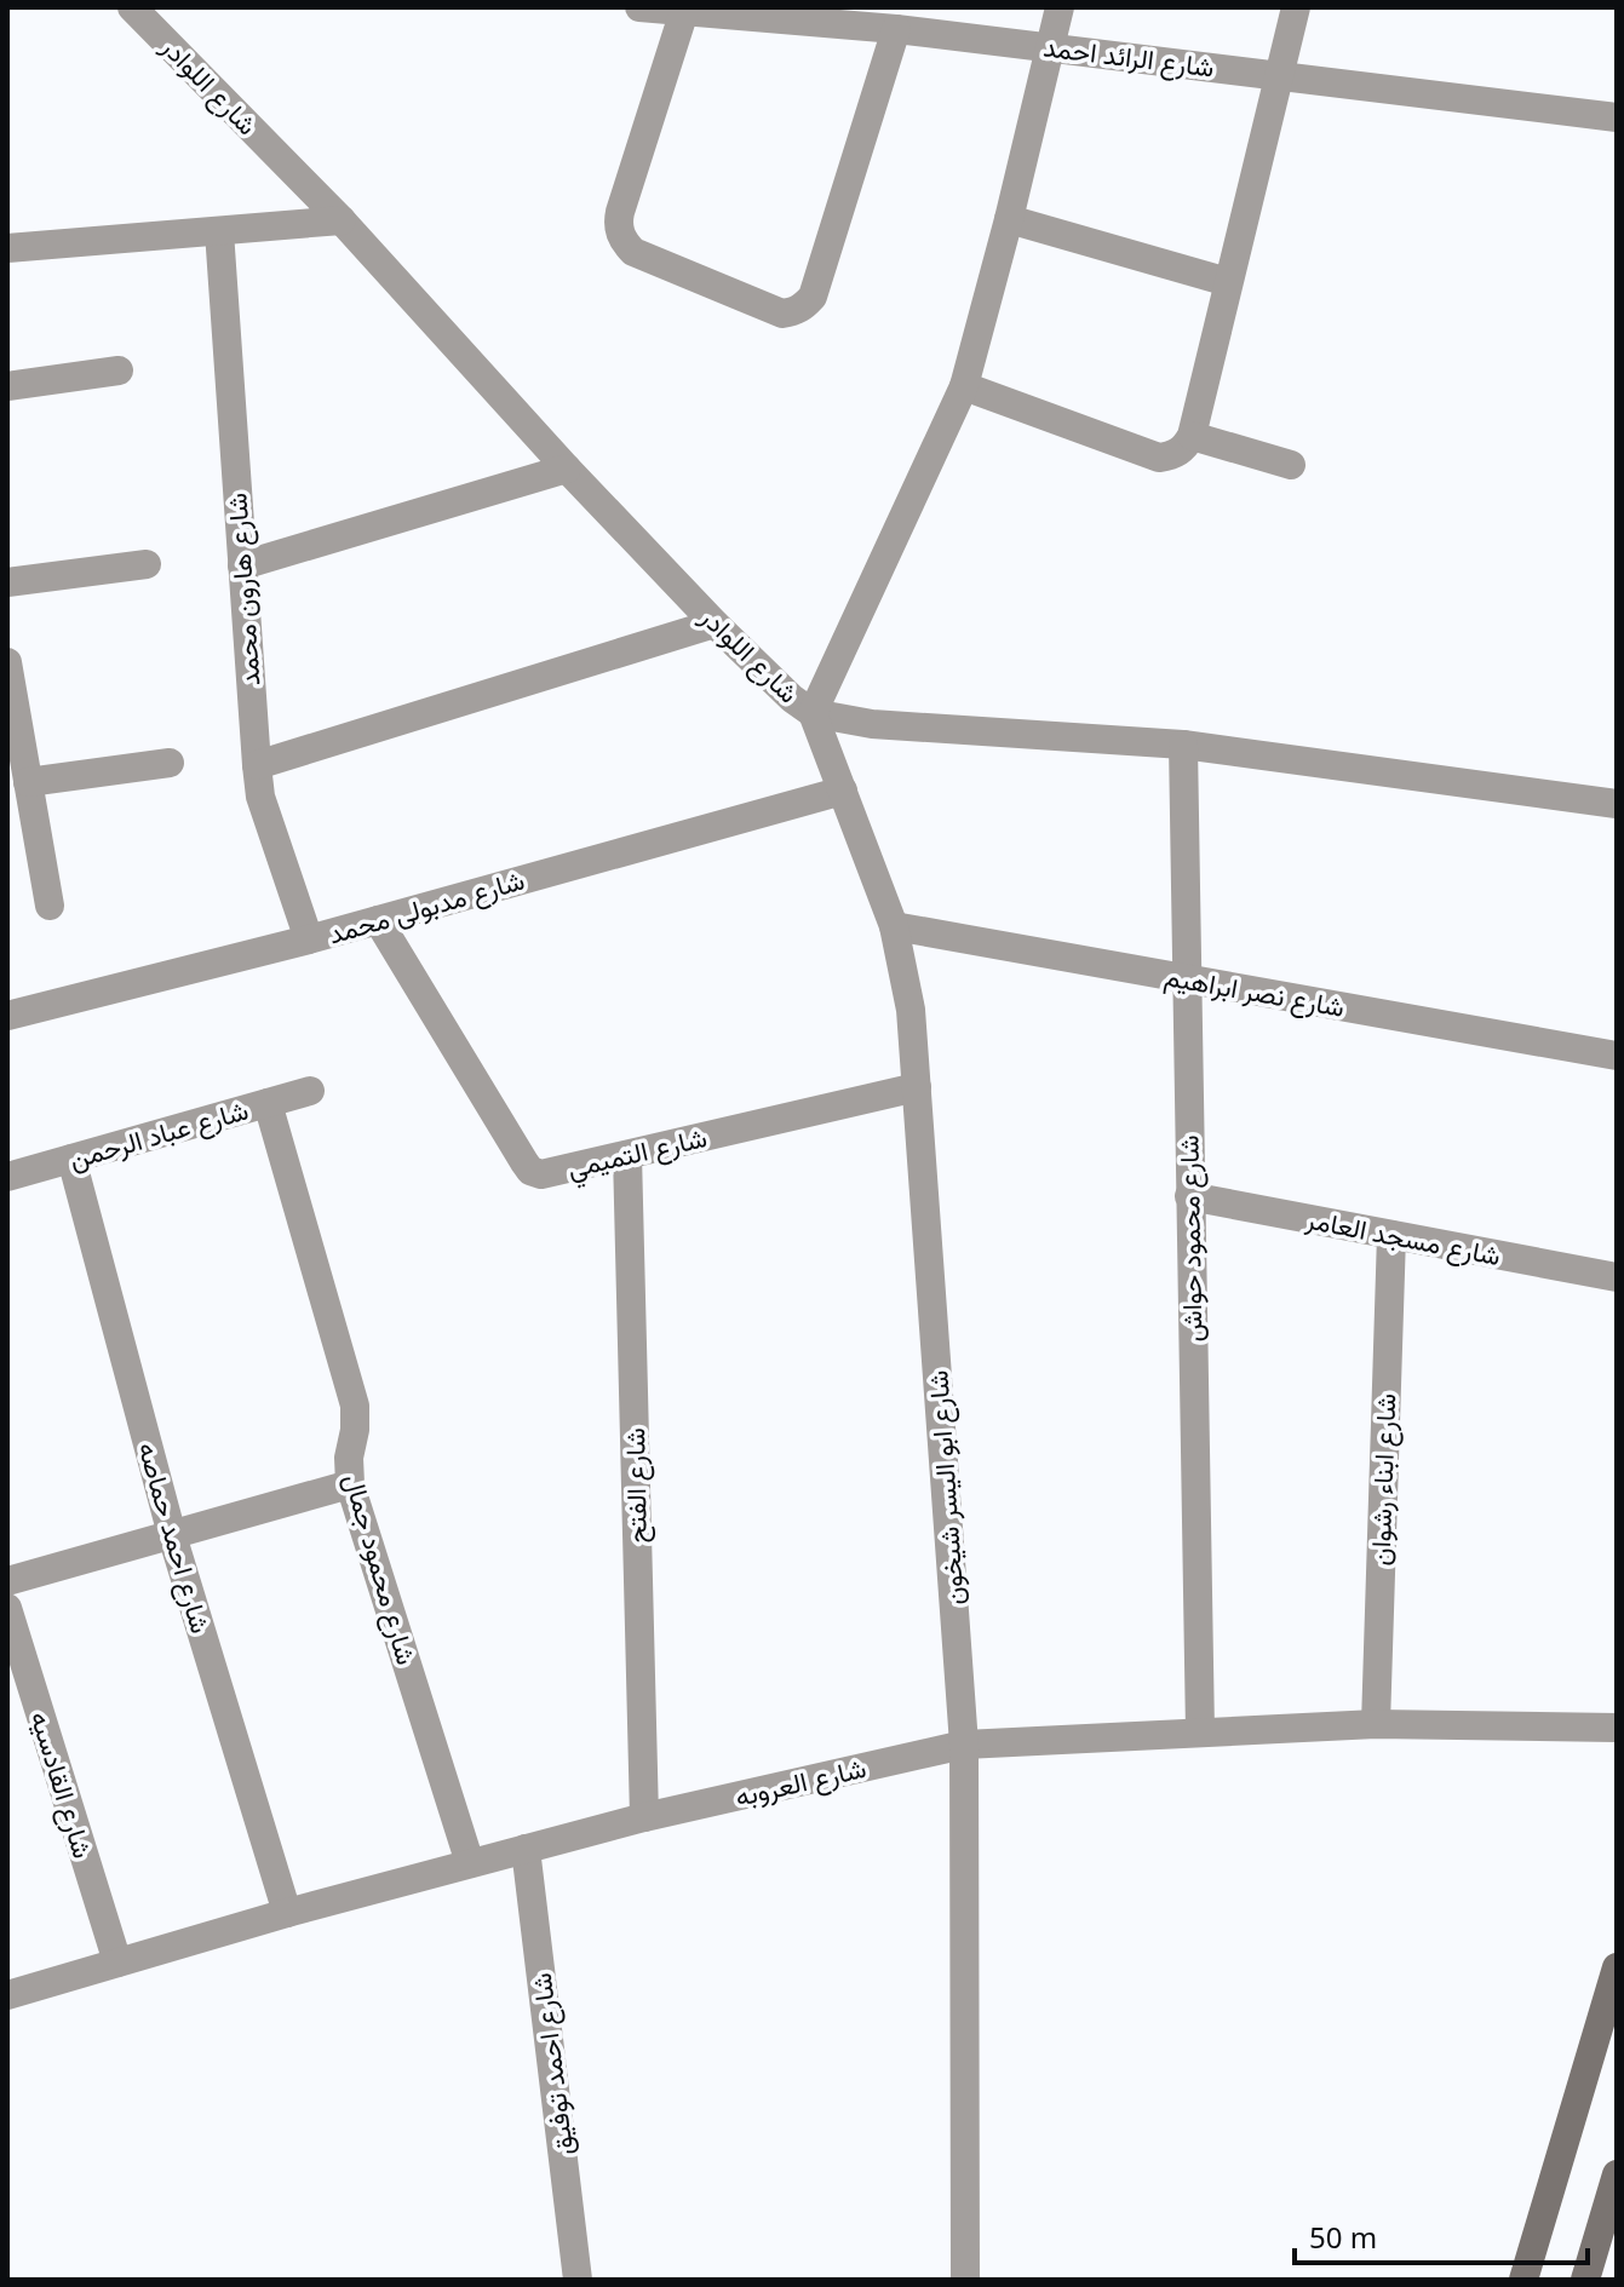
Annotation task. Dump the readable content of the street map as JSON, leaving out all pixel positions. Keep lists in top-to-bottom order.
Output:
{
  "streets": {
    "street": [
      "شارع الرائد احمد",
      "شارع اللوادر",
      "شارع هارون محمد",
      "شارع مدبولى محمد",
      "شارع نصر ابراهيم",
      "شارع عباد الرحمن",
      "شارع التميمي",
      "شارع مسجد العامر",
      "شارع محمود حواش",
      "شارع ابناء رشوان",
      "شارع الفتح",
      "شارع ابو اليسر شيخون",
      "شارع احمد حماصه",
      "شارع محمود جمال",
      "شارع العروبه",
      "شارع القادسيه",
      "شارع احمد توفيق"
    ]
  },
  "crossings": [
    ["شارع اللوادر", "شارع محمود حواش"],
    ["شارع اللوادر", "شارع ابو اليسر شيخون"],
    ["شارع هارون محمد", "شارع مدبولى محمد"],
    ["شارع مدبولى محمد", "شارع التميمي"],
    ["شارع مدبولى محمد", "شارع ابو اليسر شيخون"],
    ["شارع نصر ابراهيم", "شارع محمود حواش"],
    ["شارع نصر ابراهيم", "شارع ابو اليسر شيخون"],
    ["شارع عباد الرحمن", "شارع احمد حماصه"],
    ["شارع عباد الرحمن", "شارع محمود جمال"],
    ["شارع التميمي", "شارع الفتح"],
    ["شارع التميمي", "شارع ابو اليسر شيخون"],
    ["شارع مسجد العامر", "شارع محمود حواش"],
    ["شارع مسجد العامر", "شارع ابناء رشوان"],
    ["شارع محمود حواش", "شارع العروبه"],
    ["شارع ابناء رشوان", "شارع العروبه"],
    ["شارع الفتح", "شارع العروبه"],
    ["شارع ابو اليسر شيخون", "شارع العروبه"],
    ["شارع احمد حماصه", "شارع العروبه"],
    ["شارع محمود جمال", "شارع العروبه"],
    ["شارع العروبه", "شارع القادسيه"],
    ["شارع العروبه", "شارع احمد توفيق"]
  ],
  "scale_bar": "50 m"
}
